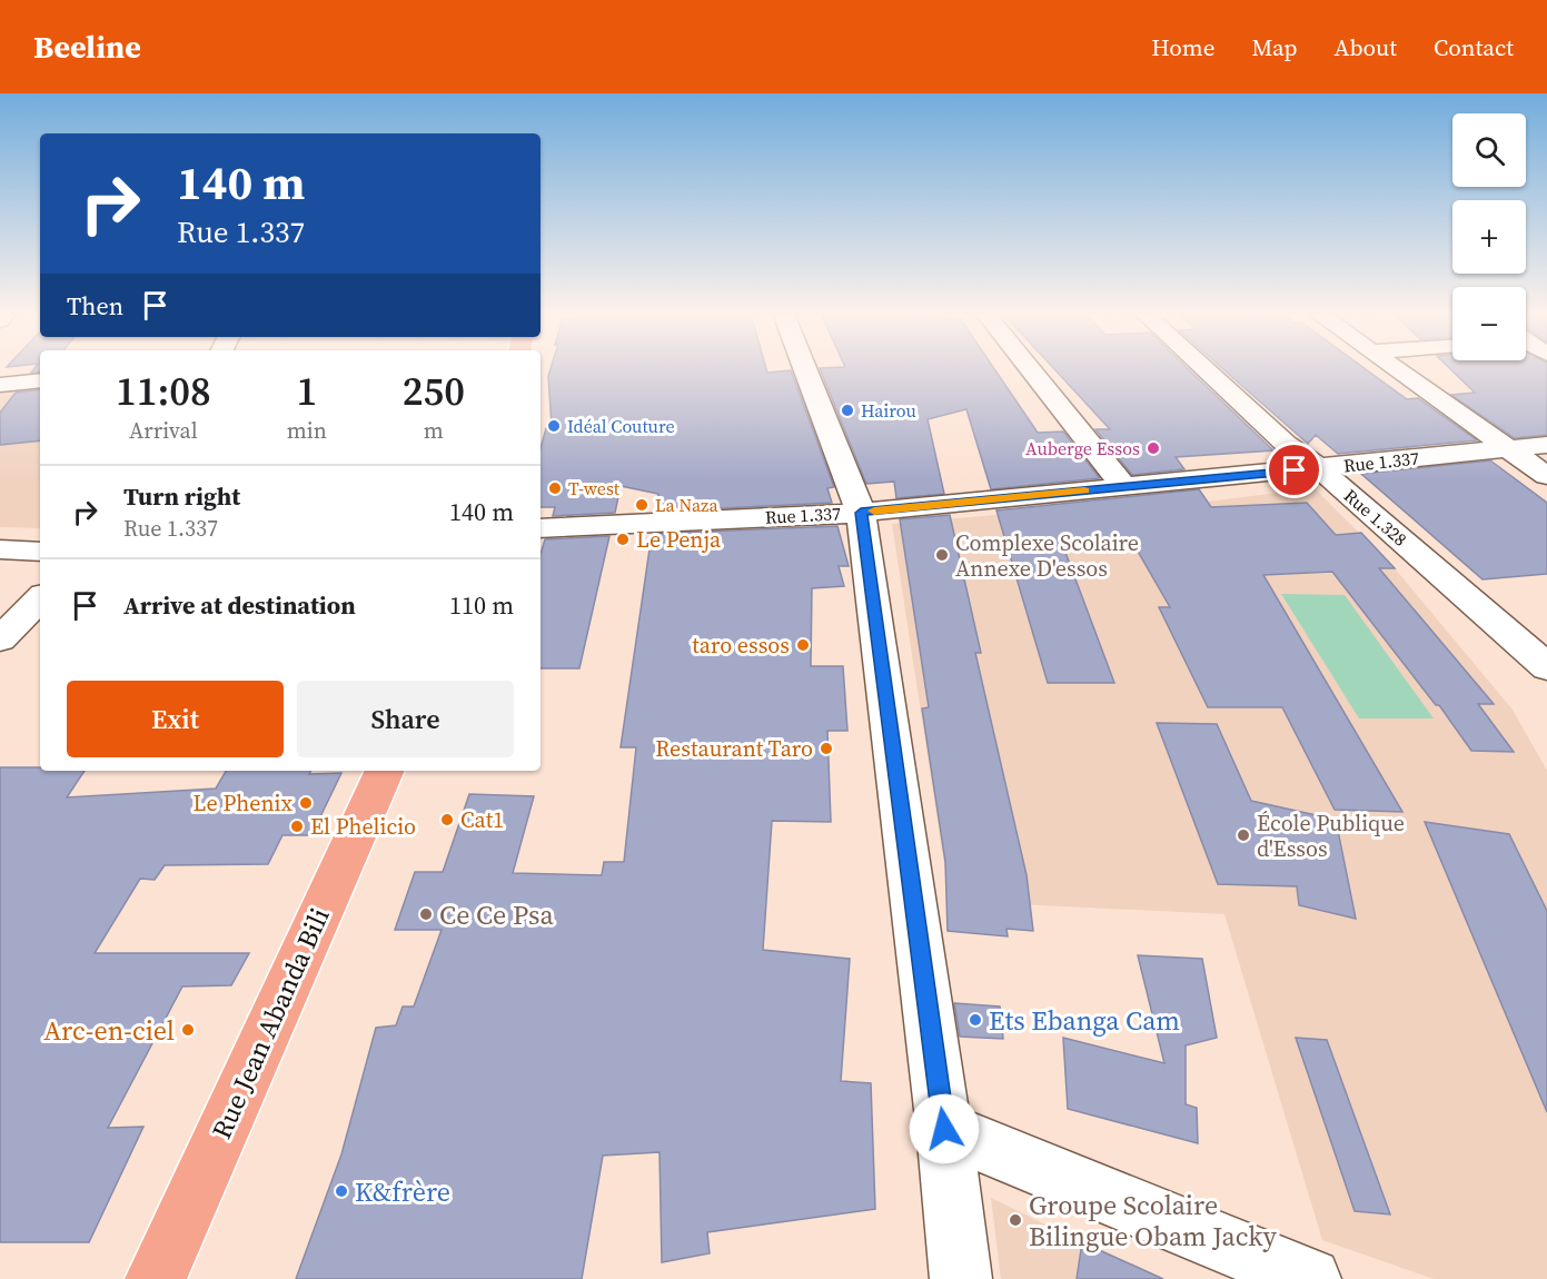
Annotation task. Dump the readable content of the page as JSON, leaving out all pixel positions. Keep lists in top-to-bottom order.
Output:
{
  "streets": {
    "main road": ["Rue Jean Abanda Bili"],
    "street": ["Rue 1.337", "Rue 1.328"]
  },
  "crossings": [
    ["Rue 1.337", "Rue 1.328"]
  ],
  "places": [
    "Hairou",
    "Idéal Couture",
    "Auberge Essos",
    "T-west",
    "La Naza",
    "Le Penja",
    "Complexe Scolaire Annexe D'essos",
    "taro essos",
    "Restaurant Taro",
    "Le Phenix",
    "Cat1",
    "El Phelicio",
    "École Publique d'Essos",
    "Ce Ce Psa",
    "Ets Ebanga Cam",
    "Arc-en-ciel",
    "K&frère",
    "Groupe Scolaire Bilingue Obam Jacky"
  ],
  "page": {
    "header": "Beeline",
    "nav": [
      "Home",
      "Map",
      "About",
      "Contact"
    ],
    "map_buttons": ["+", "−"],
    "turn": ["140 m", "Rue 1.337"],
    "then": "Then",
    "eta": [
      "11:08",
      "Arrival",
      "1",
      "min",
      "250",
      "m"
    ],
    "list": [
      {
        "name": "Turn right",
        "note": "Rue 1.337",
        "value": "140 m"
      },
      {
        "name": "Arrive at destination",
        "value": "110 m"
      }
    ],
    "buttons": ["Exit", "Share"]
  }
}
